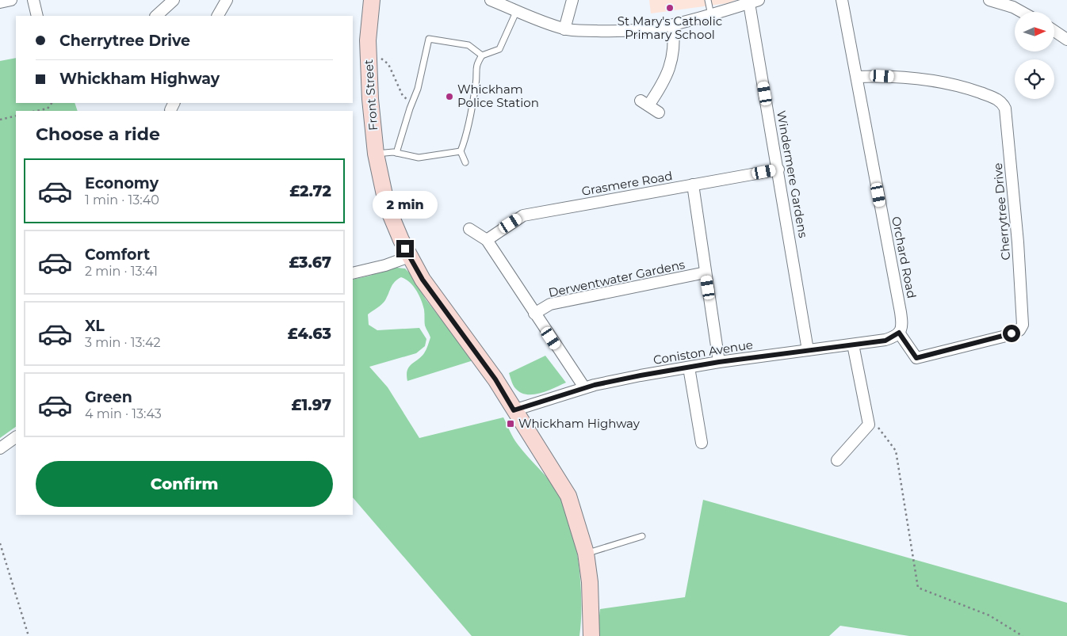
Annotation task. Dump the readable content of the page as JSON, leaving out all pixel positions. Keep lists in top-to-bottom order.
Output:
{
  "streets": {
    "main road": ["Front Street"],
    "street": [
      "Windermere Gardens",
      "Grasmere Road",
      "Cherrytree Drive",
      "Orchard Road",
      "Derwentwater Gardens",
      "Coniston Avenue"
    ]
  },
  "crossings": [
    ["Windermere Gardens", "Grasmere Road"],
    ["Windermere Gardens", "Coniston Avenue"],
    ["Cherrytree Drive", "Orchard Road"],
    ["Cherrytree Drive", "Coniston Avenue"],
    ["Orchard Road", "Coniston Avenue"]
  ],
  "places": {
    "other": ["St Mary's Catholic Primary School", "Whickham Police Station"],
    "transit": ["Whickham Highway"]
  },
  "north": "right",
  "page": {
    "banner": ["Cherrytree Drive", "Whickham Highway"],
    "heading": "Choose a ride",
    "list": [
      {
        "name": "Economy",
        "note": "1 min · 13:40",
        "value": "£2.72"
      },
      {
        "name": "Comfort",
        "note": "2 min · 13:41",
        "value": "£3.67"
      },
      {
        "name": "XL",
        "note": "3 min · 13:42",
        "value": "£4.63"
      },
      {
        "name": "Green",
        "note": "4 min · 13:43",
        "value": "£1.97"
      }
    ],
    "bubble": "2 min",
    "buttons": "Confirm"
  }
}
